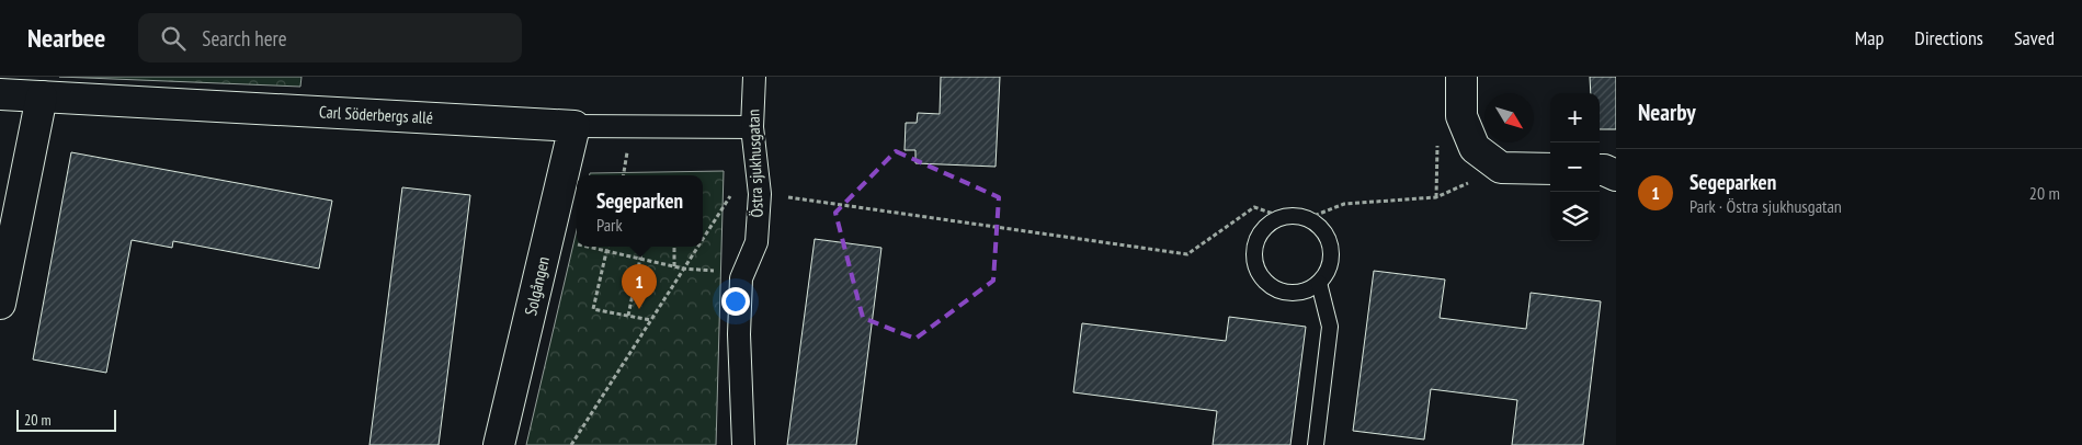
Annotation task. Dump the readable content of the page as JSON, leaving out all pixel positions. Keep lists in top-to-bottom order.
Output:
{
  "streets": {
    "street": ["Carl Söderbergs allé", "Östra sjukhusgatan", "Solgången"]
  },
  "crossings": [
    ["Carl Söderbergs allé", "Östra sjukhusgatan"],
    ["Carl Söderbergs allé", "Solgången"]
  ],
  "scale_bar": "20 m",
  "north": "bottom right",
  "page": {
    "header": "Nearbee",
    "search": "Search here",
    "nav": ["Map", "Directions", "Saved"],
    "heading": "Nearby",
    "map_buttons": ["+", "−"],
    "list": [
      {
        "mark": "1",
        "name": "Segeparken",
        "note": "Park · Östra sjukhusgatan",
        "value": "20 m"
      }
    ],
    "popup": ["Segeparken", "Park"],
    "pins": "1",
    "scale": "20 m"
  }
}
